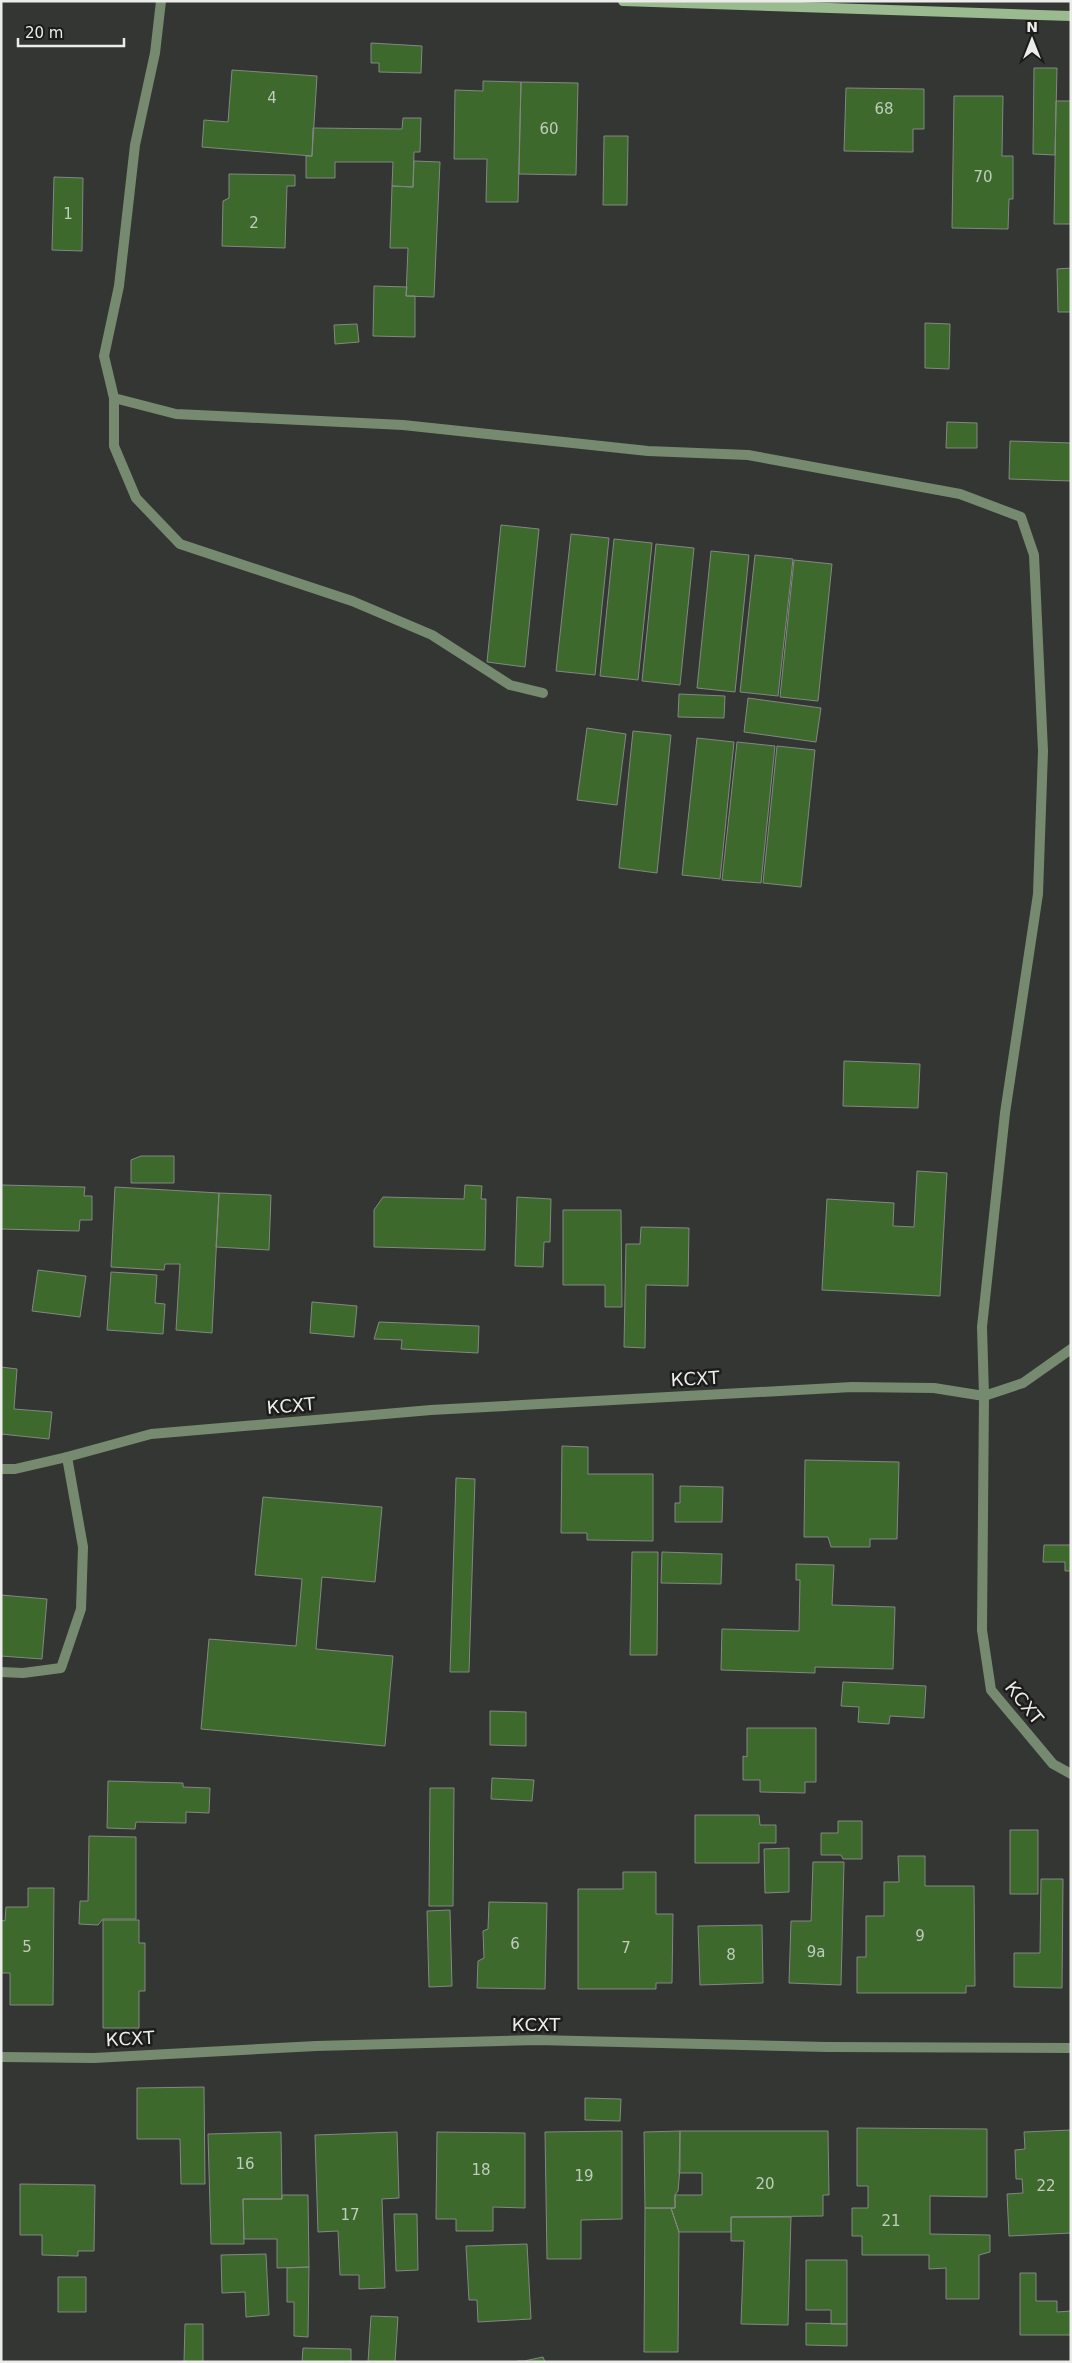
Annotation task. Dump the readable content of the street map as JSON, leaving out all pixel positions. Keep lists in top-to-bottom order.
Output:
{
  "streets": {
    "street": ["КСХТ"]
  },
  "house_numbers": [
    "4",
    "68",
    "60",
    "70",
    "1",
    "2",
    "9",
    "6",
    "5",
    "7",
    "9а",
    "8",
    "16",
    "18",
    "19",
    "20",
    "22",
    "17",
    "21"
  ],
  "scale_bar": "20 m",
  "north": "top"
}
